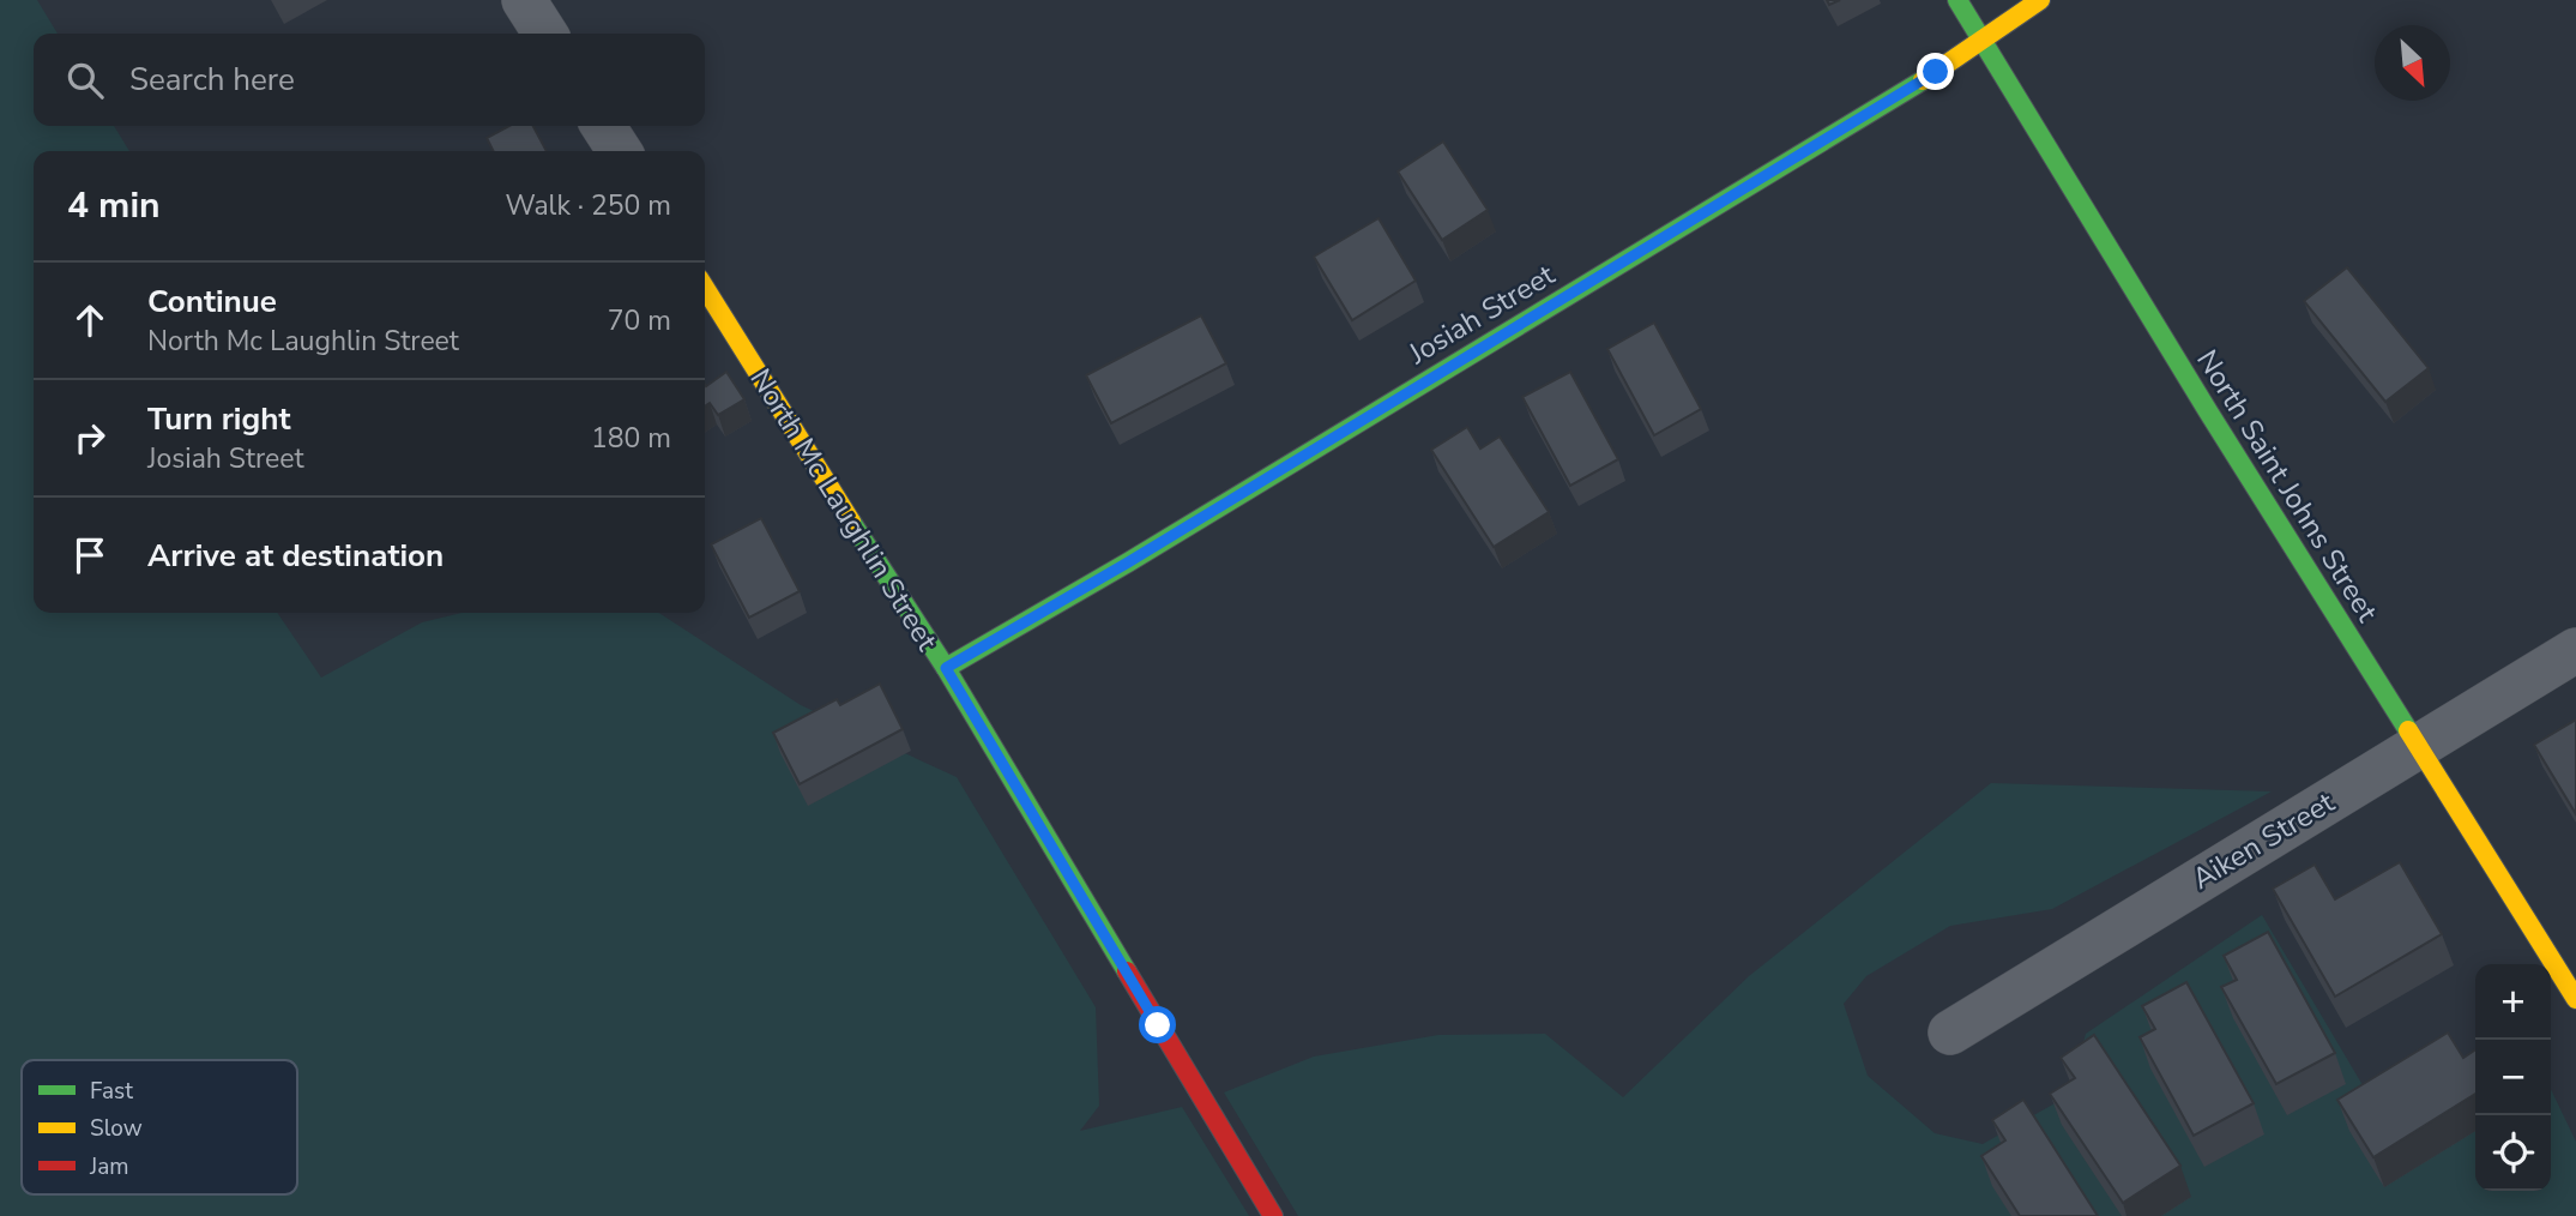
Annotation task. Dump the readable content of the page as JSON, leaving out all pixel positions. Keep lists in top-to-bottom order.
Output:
{
  "streets": {
    "street": [
      "Josiah Street",
      "North Saint Johns Street",
      "North Mc Laughlin Street",
      "Aiken Street"
    ]
  },
  "crossings": [
    ["Josiah Street", "North Saint Johns Street"],
    ["Josiah Street", "North Mc Laughlin Street"],
    ["North Saint Johns Street", "Aiken Street"]
  ],
  "legend": ["Fast", "Slow", "Jam"],
  "north": "bottom right",
  "page": {
    "search": "Search here",
    "heading": ["4 min", "Walk · 250 m"],
    "list": [
      ["Continue", "North Mc Laughlin Street", "70 m"],
      ["Turn right", "Josiah Street", "180 m"],
      "Arrive at destination"
    ],
    "map_buttons": ["+", "−"]
  }
}
